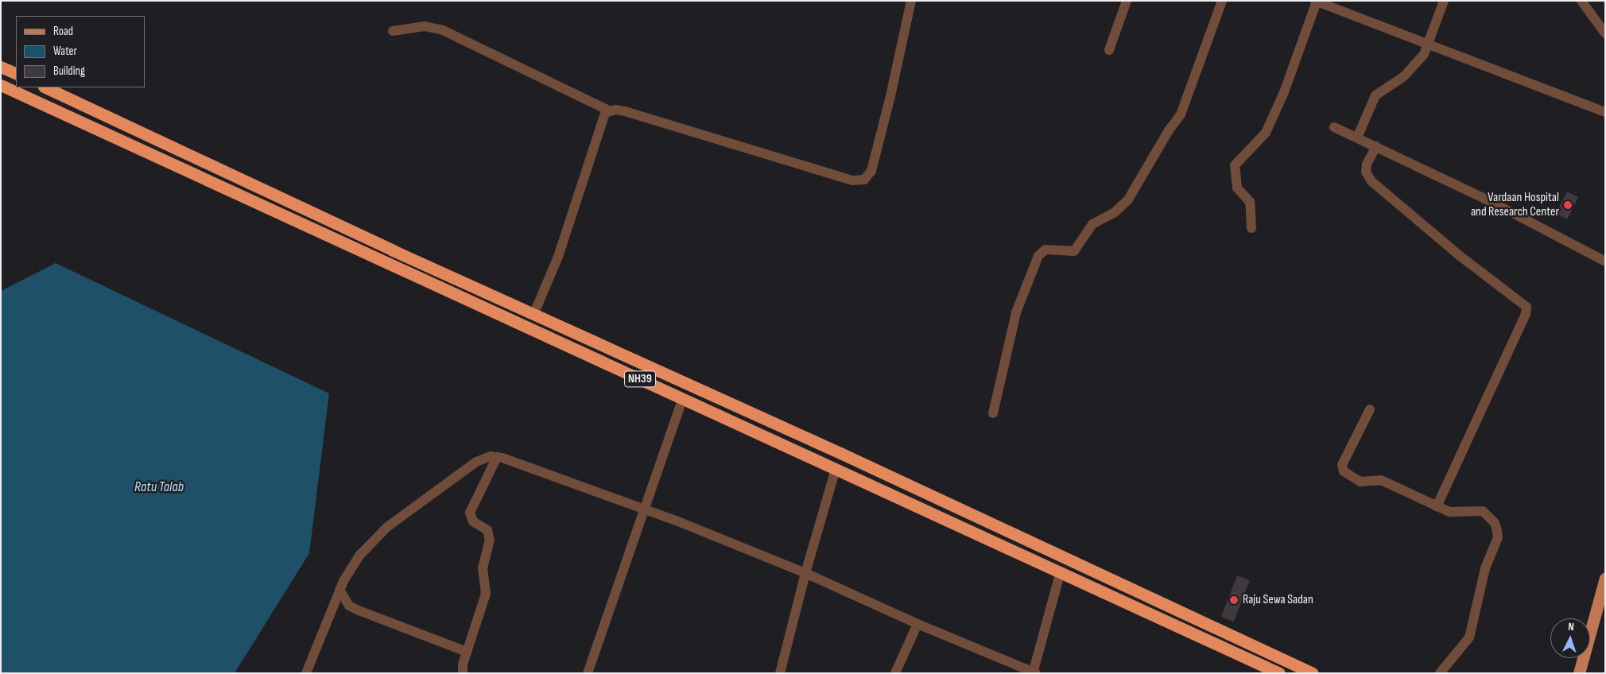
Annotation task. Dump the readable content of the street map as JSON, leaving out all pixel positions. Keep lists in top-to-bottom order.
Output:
{
  "streets": {
    "highway": ["NH39"]
  },
  "water": ["Ratu Talab"],
  "places": ["Vardaan Hospital and Research Center", "Raju Sewa Sadan"],
  "legend": ["Road", "Water", "Building"],
  "north": "top"
}
